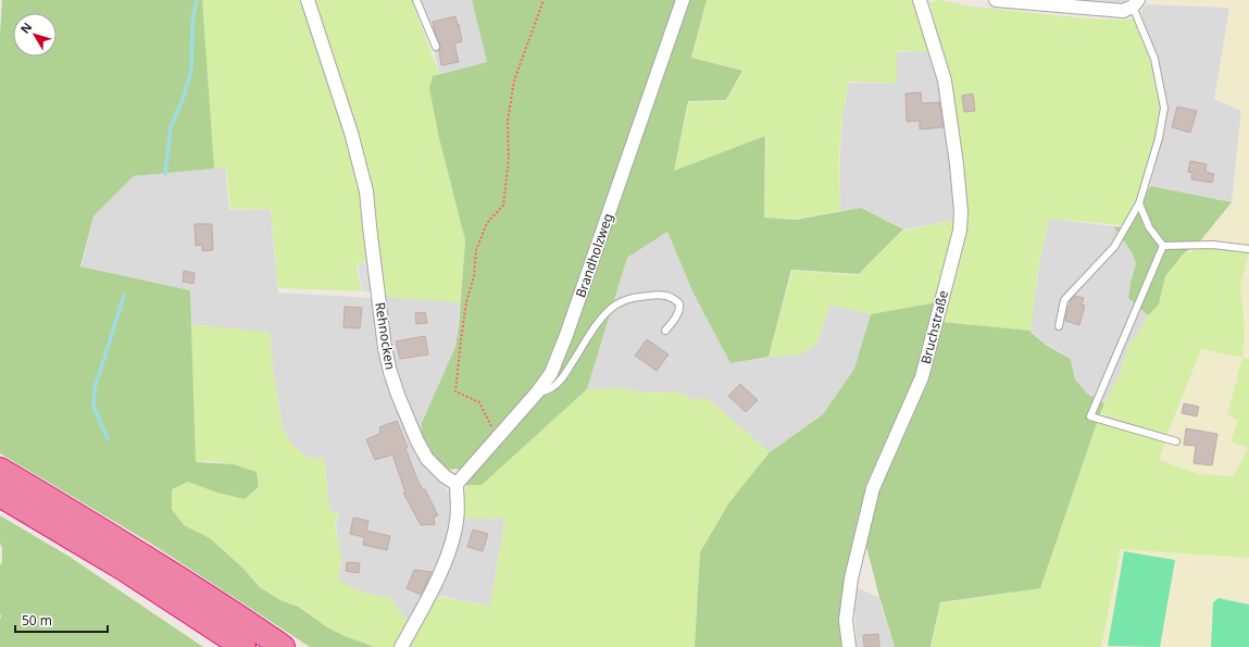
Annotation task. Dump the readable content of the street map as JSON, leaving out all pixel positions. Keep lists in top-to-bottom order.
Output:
{
  "streets": {
    "street": ["Brandholzweg", "Bruchstraße", "Rehnocken"]
  },
  "crossings": [
    ["Brandholzweg", "Rehnocken"]
  ],
  "scale_bar": "50 m",
  "north": "top left"
}
